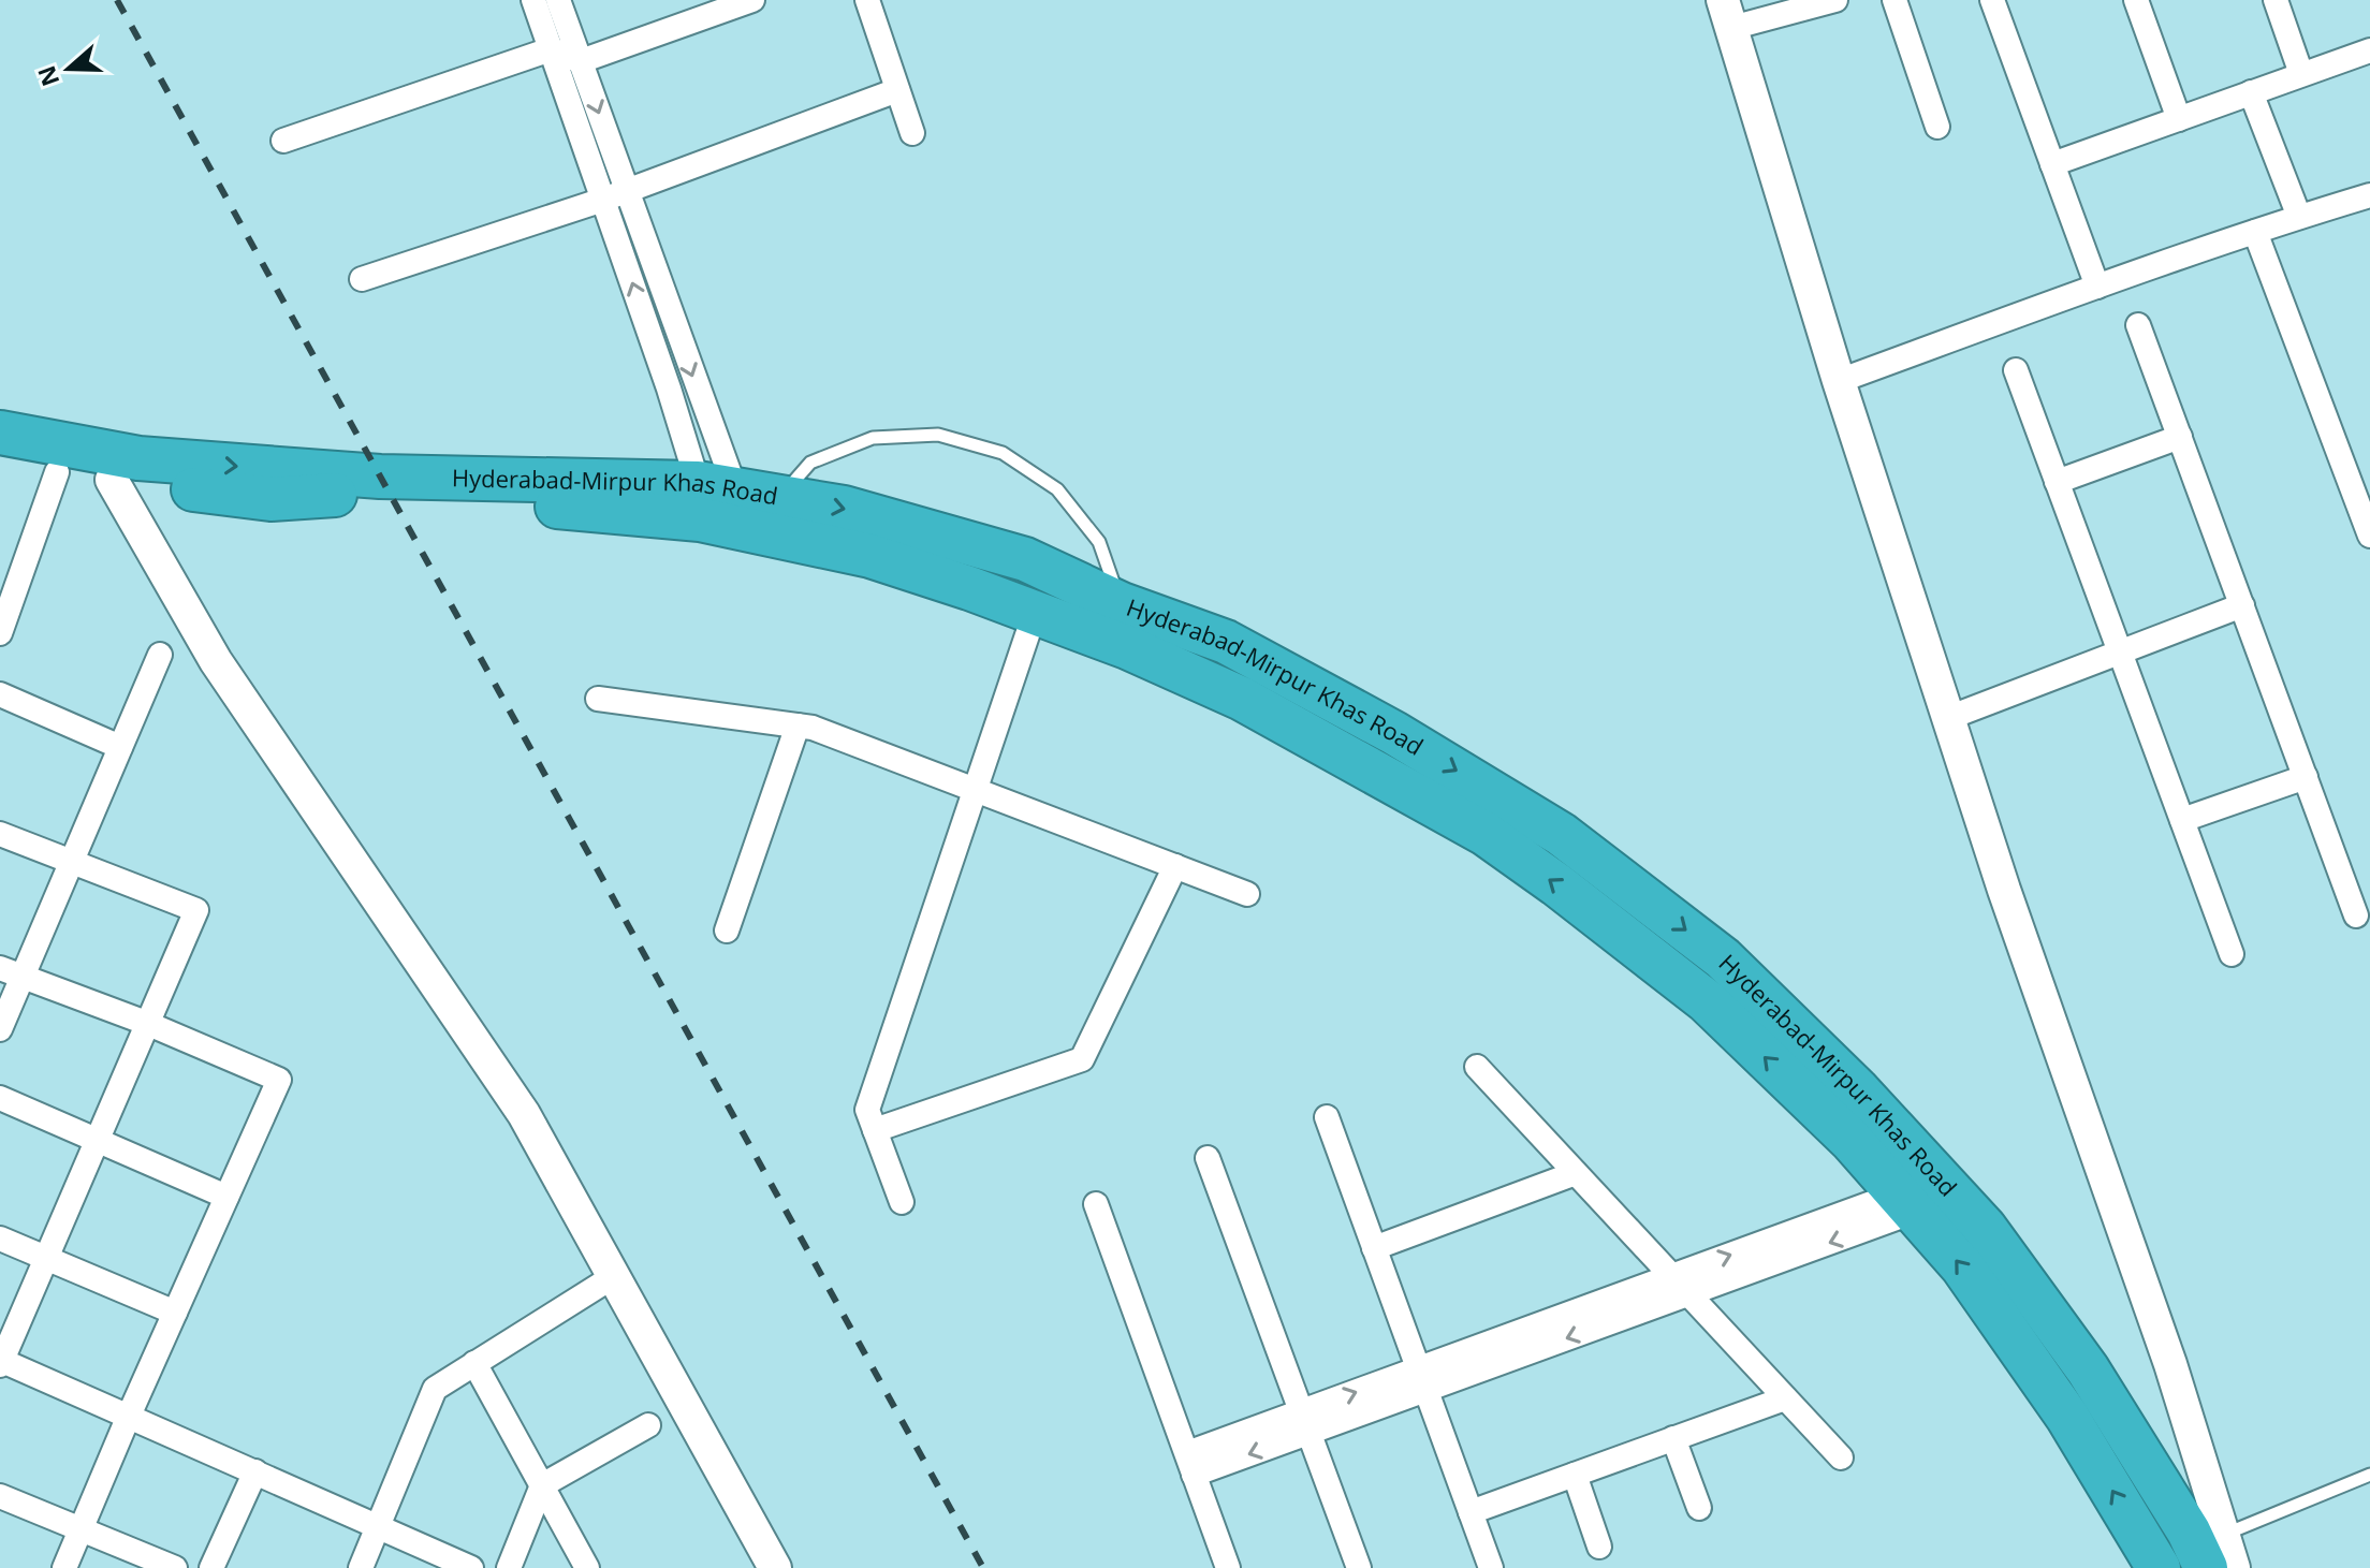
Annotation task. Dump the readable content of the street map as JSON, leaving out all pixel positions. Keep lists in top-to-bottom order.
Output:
{
  "streets": {
    "highway": ["Hyderabad-Mirpur Khas Road"]
  },
  "north": "left"
}
